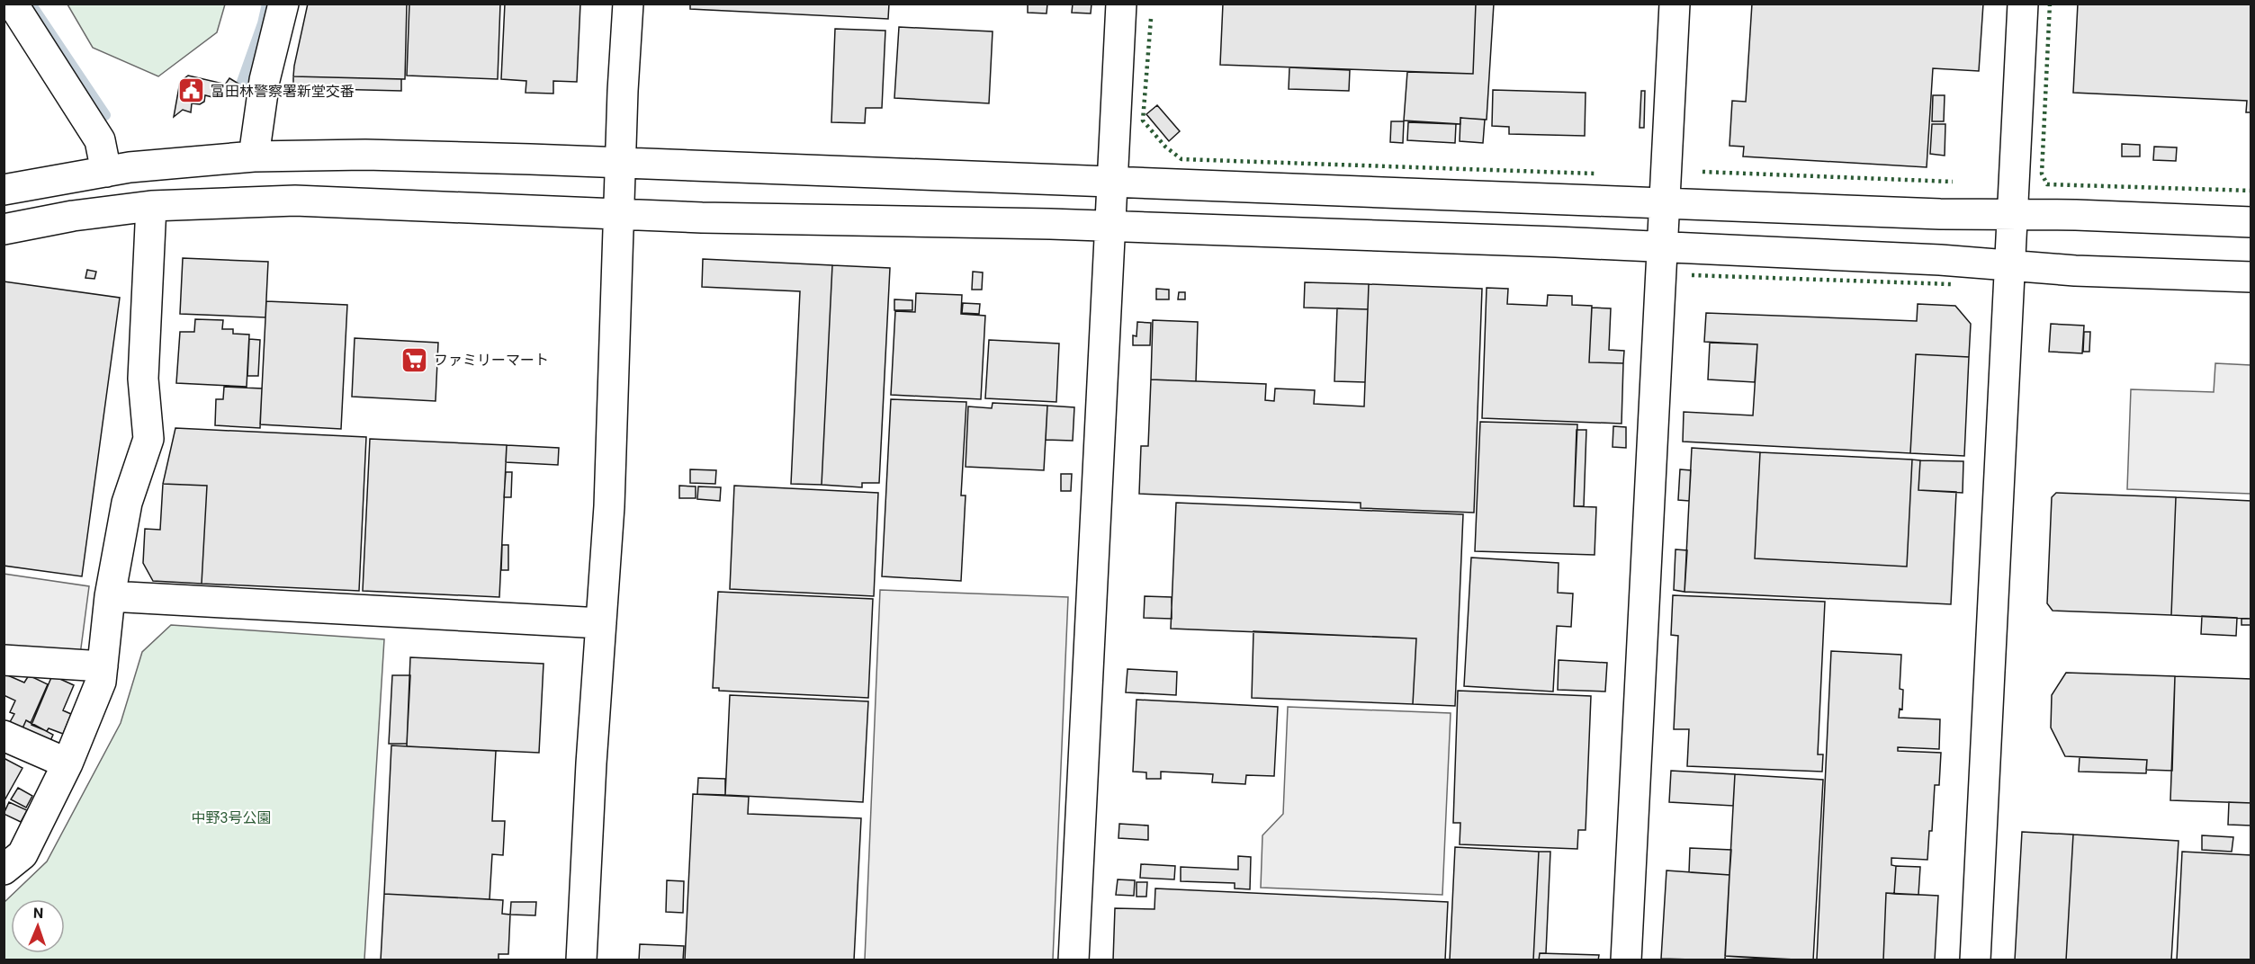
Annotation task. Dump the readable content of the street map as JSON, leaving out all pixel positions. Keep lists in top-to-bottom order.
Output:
{
  "parks": ["中野3号公園"],
  "places": {
    "public building": ["富田林警察署新堂交番"],
    "supermarket": ["ファミリーマート"]
  },
  "north": "top"
}
